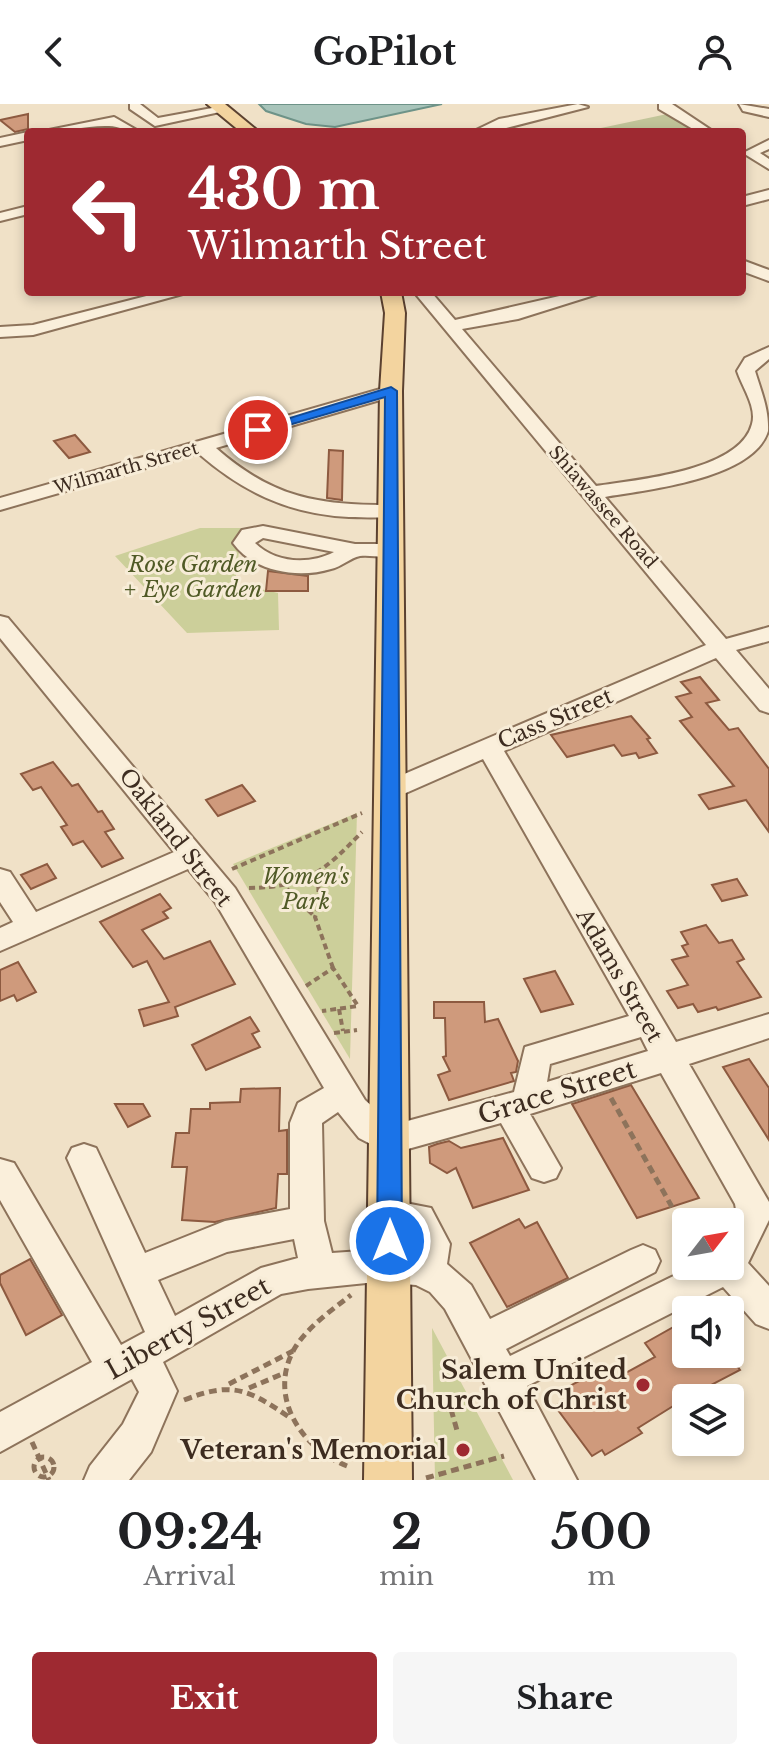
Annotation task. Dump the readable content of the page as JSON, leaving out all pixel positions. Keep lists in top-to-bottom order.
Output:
{
  "streets": {
    "street": [
      "Wilmarth Street",
      "Shiawassee Road",
      "Cass Street",
      "Oakland Street",
      "Adams Street",
      "Grace Street",
      "Liberty Street"
    ]
  },
  "crossings": [
    ["Shiawassee Road", "Cass Street"],
    ["Cass Street", "Adams Street"],
    ["Oakland Street", "Grace Street"],
    ["Adams Street", "Grace Street"]
  ],
  "parks": ["Rose Garden + Eye Garden", "Women's Park"],
  "places": ["Salem United Church of Christ", "Veteran's Memorial"],
  "north": "top right",
  "page": {
    "header": "GoPilot",
    "turn": ["430 m", "Wilmarth Street"],
    "eta": [
      "09:24",
      "Arrival",
      "2",
      "min",
      "500",
      "m"
    ],
    "buttons": ["Exit", "Share"]
  }
}
